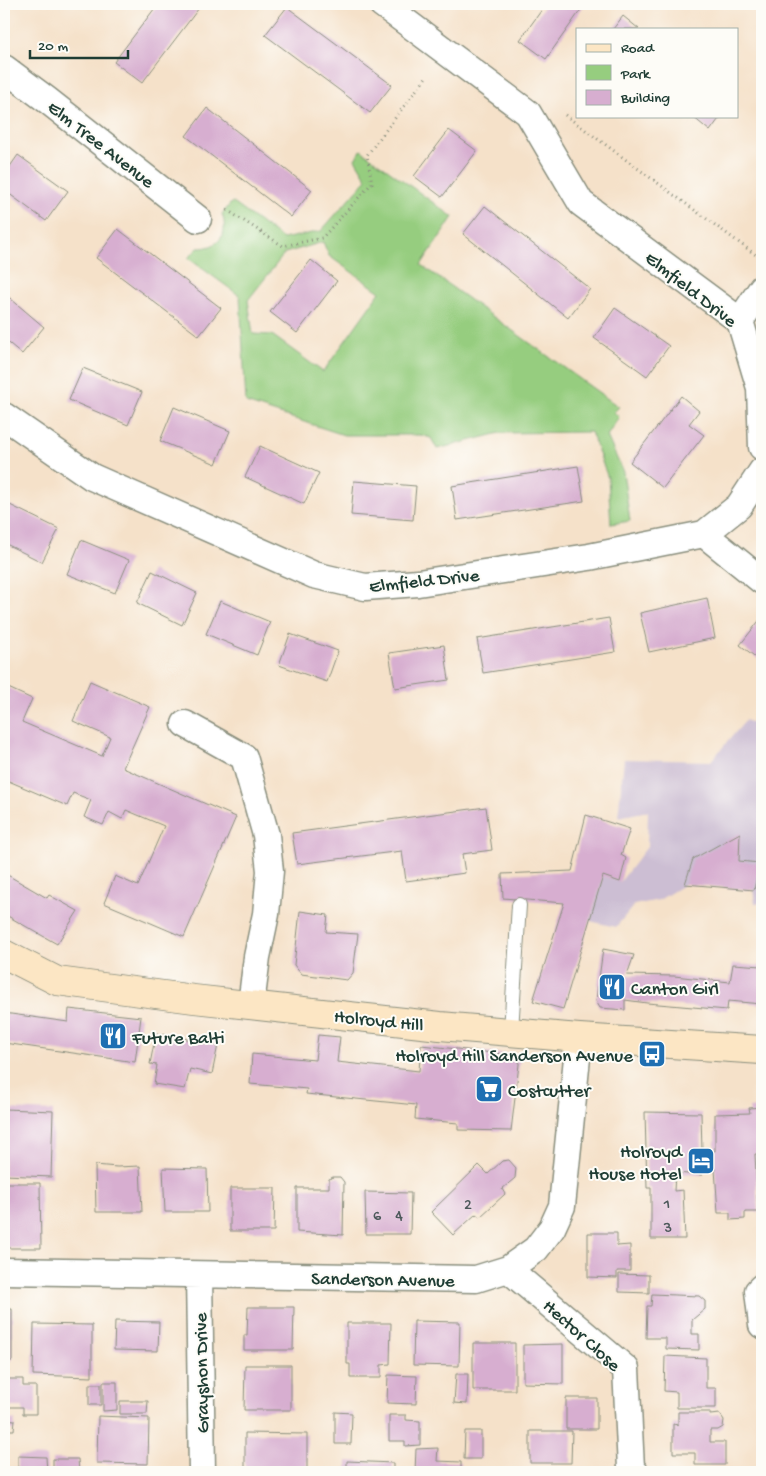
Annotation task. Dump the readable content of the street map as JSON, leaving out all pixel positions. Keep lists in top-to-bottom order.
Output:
{
  "streets": {
    "main road": ["Holroyd Hill"],
    "street": [
      "Elm Tree Avenue",
      "Elmfield Drive",
      "Sanderson Avenue",
      "Hector Close",
      "Grayshon Drive"
    ]
  },
  "crossings": [
    ["Holroyd Hill", "Sanderson Avenue"],
    ["Sanderson Avenue", "Hector Close"],
    ["Sanderson Avenue", "Grayshon Drive"]
  ],
  "places": {
    "restaurant": ["Canton Girl", "Future Balti"],
    "bus stop": ["Holroyd Hill Sanderson Avenue"],
    "supermarket": ["Costcutter"],
    "hotel": ["Holroyd House Hotel"]
  },
  "house_numbers": [
    "1",
    "2",
    "6",
    "4",
    "3"
  ],
  "legend": ["Road", "Park", "Building"],
  "scale_bar": "20 m"
}
